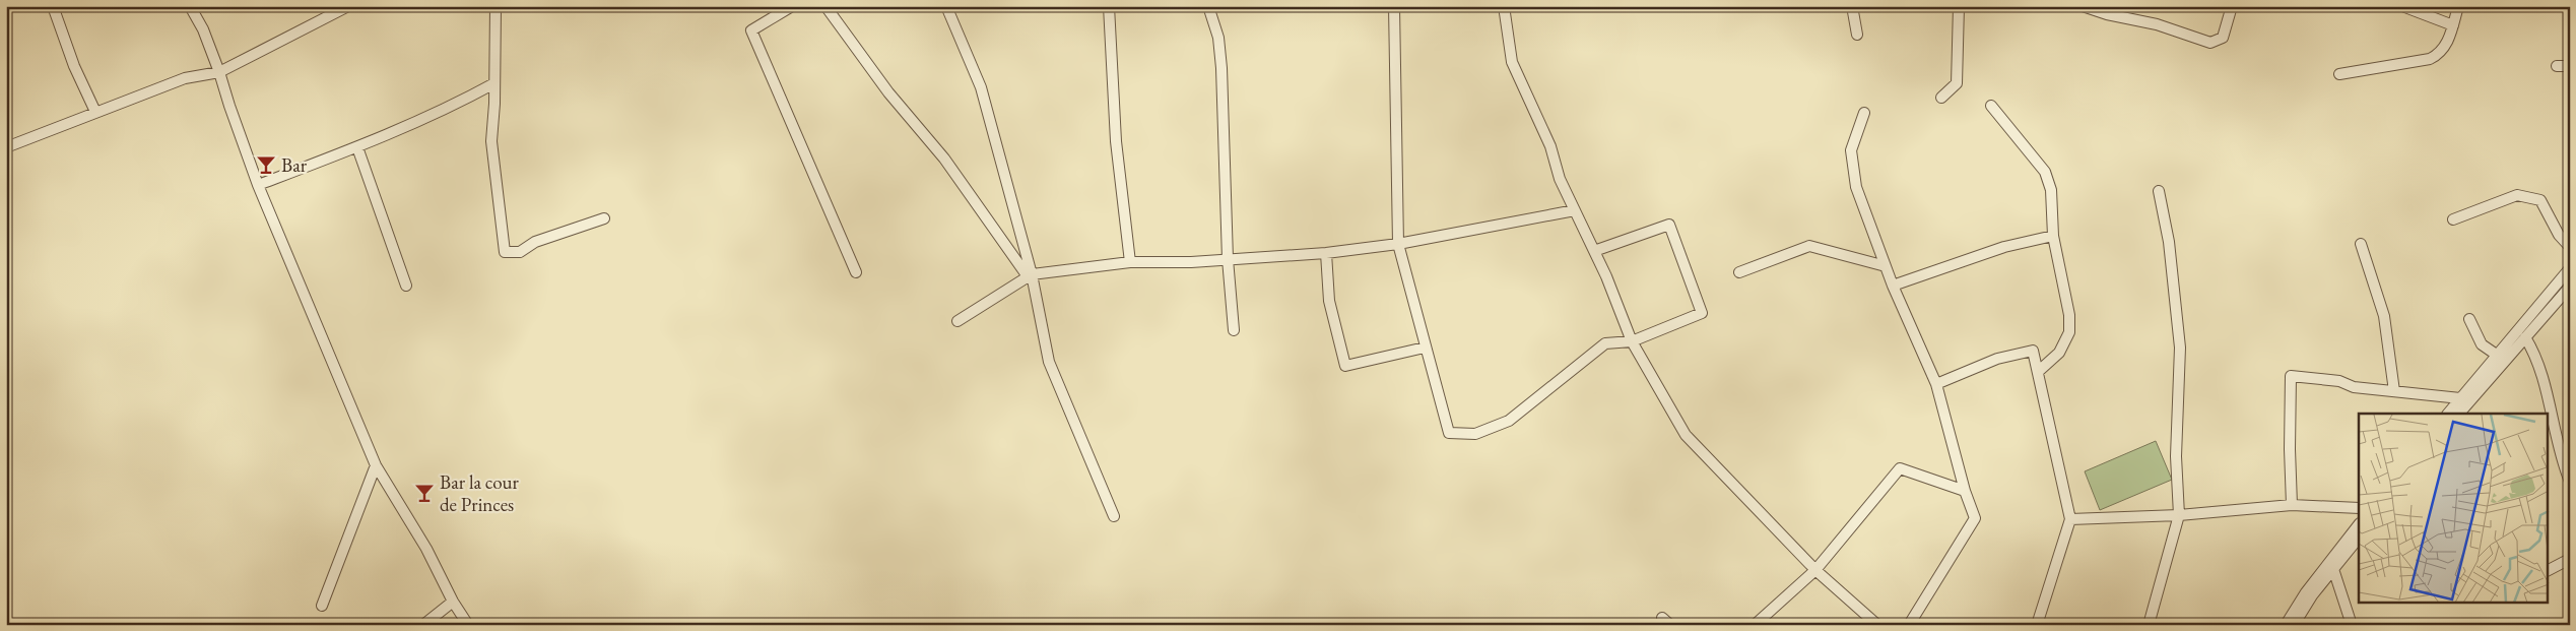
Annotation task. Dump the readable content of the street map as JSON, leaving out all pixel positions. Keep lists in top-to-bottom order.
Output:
{
  "places": {
    "bar": ["Bar", "Bar la cour de Princes"]
  }
}
